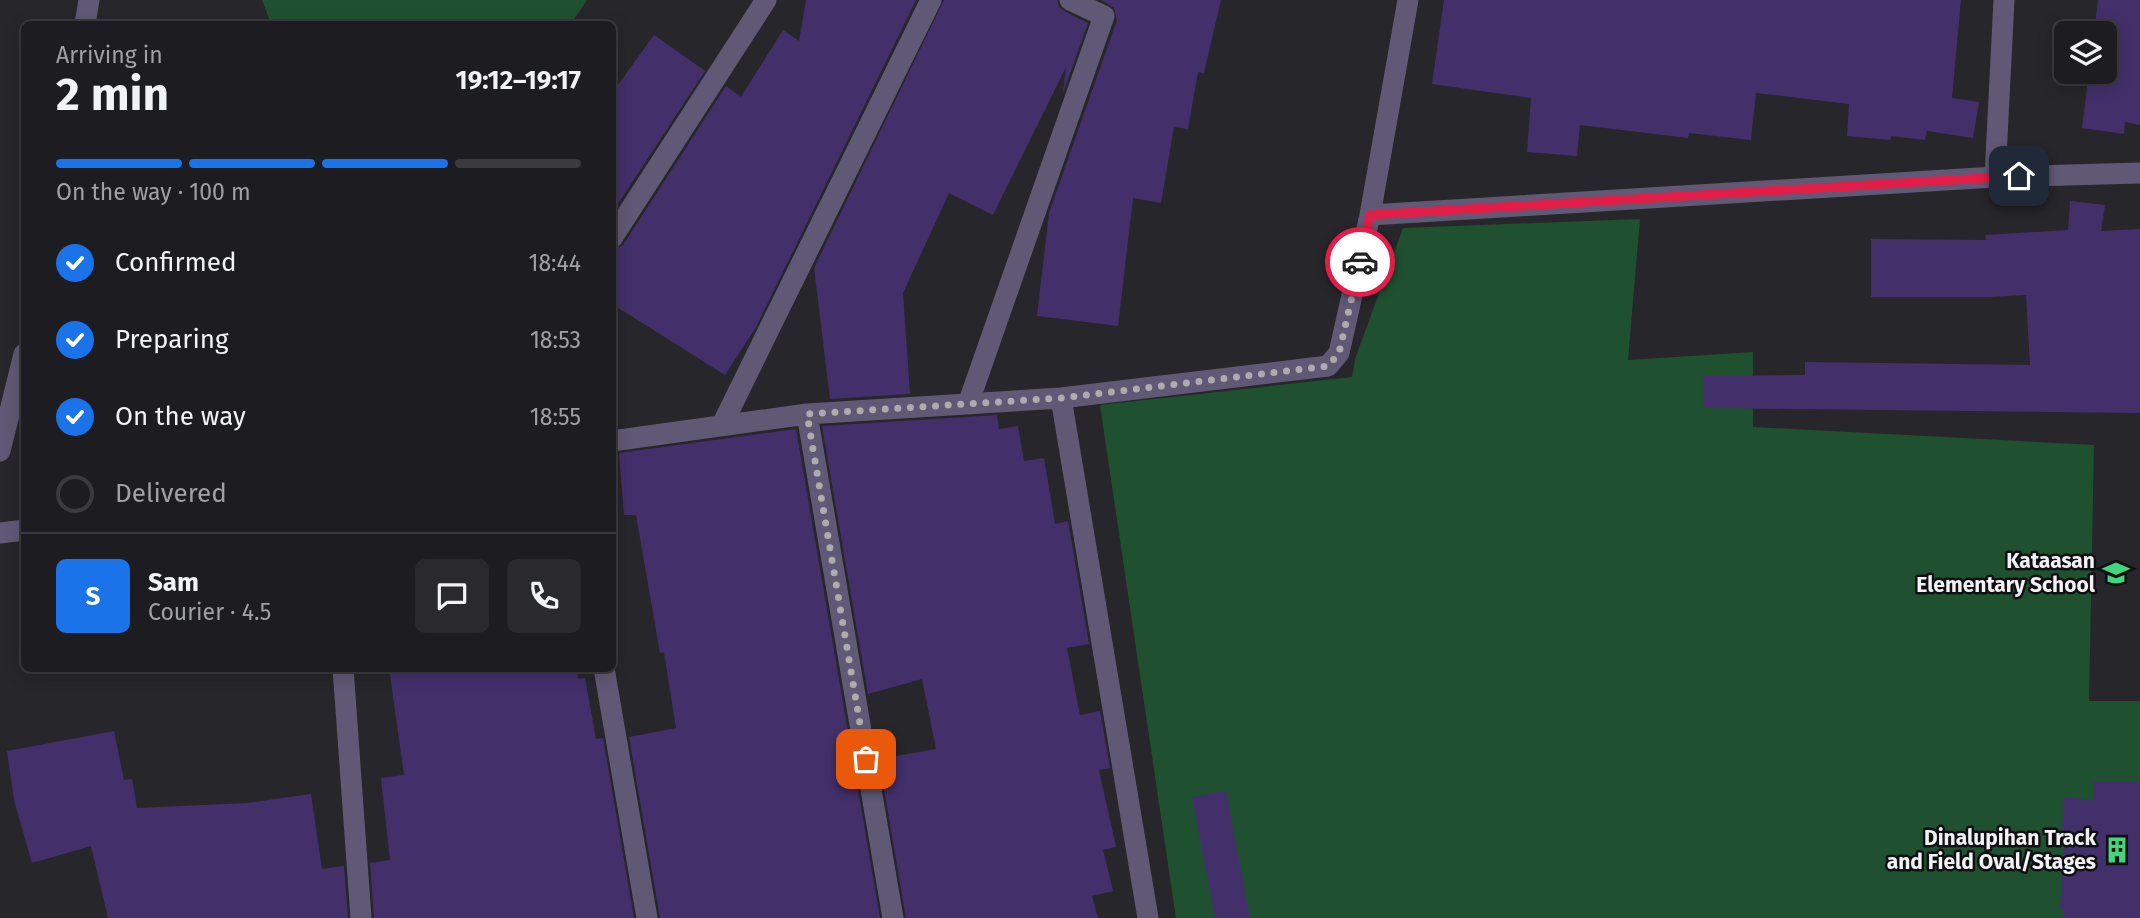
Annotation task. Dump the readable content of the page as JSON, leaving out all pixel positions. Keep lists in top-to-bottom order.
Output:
{
  "places": {
    "school or university": ["Kataasan Elementary School"],
    "building": ["Dinalupihan Track and Field Oval/Stages"]
  },
  "page": {
    "heading": ["2 min", "Arriving in", "19:12–19:17"],
    "panel": ["Sam", "Courier · 4.5"],
    "bar": "On the way · 100 m",
    "list": [
      ["Confirmed", "18:44"],
      ["Preparing", "18:53"],
      ["On the way", "18:55"],
      "Delivered"
    ],
    "round": "S"
  }
}
